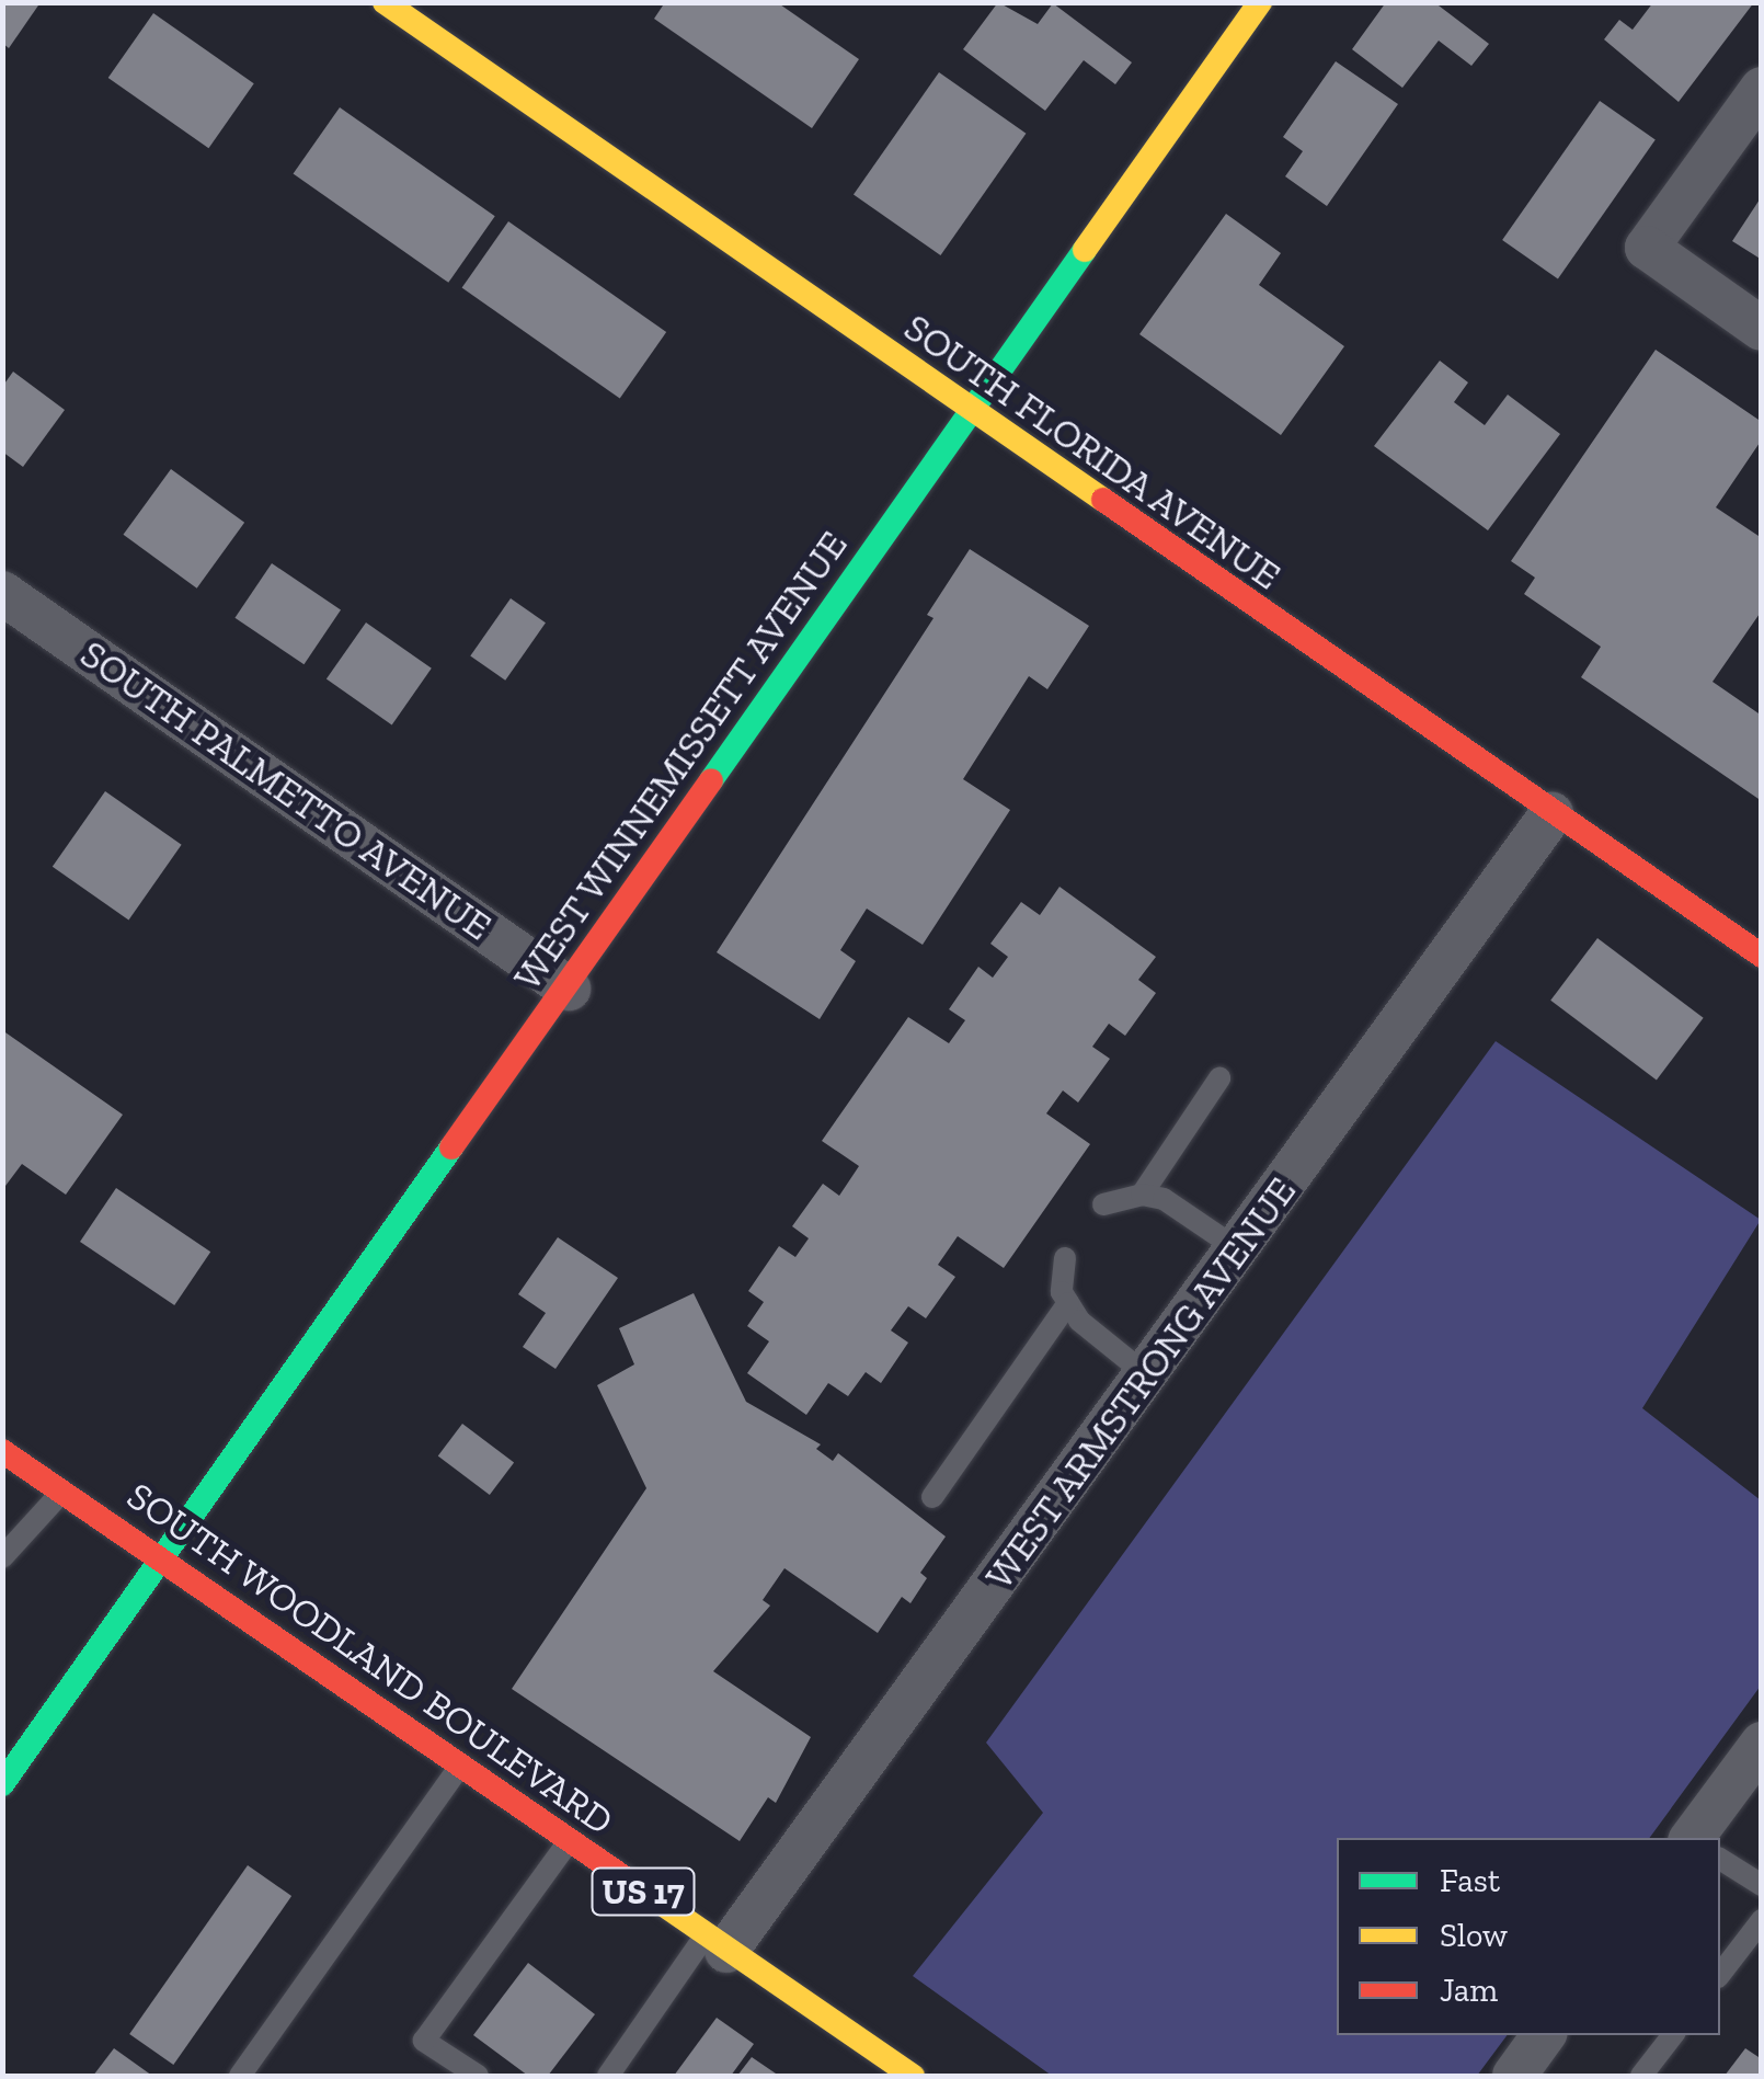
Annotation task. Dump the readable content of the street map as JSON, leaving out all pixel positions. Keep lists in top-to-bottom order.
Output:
{
  "streets": {
    "street": [
      "SOUTH FLORIDA AVENUE",
      "WEST WINNEMISSETT AVENUE",
      "SOUTH PALMETTO AVENUE",
      "WEST ARMSTRONG AVENUE",
      "SOUTH WOODLAND BOULEVARD",
      "US 17"
    ]
  },
  "crossings": [
    ["SOUTH FLORIDA AVENUE", "WEST WINNEMISSETT AVENUE"],
    ["SOUTH FLORIDA AVENUE", "WEST ARMSTRONG AVENUE"],
    ["WEST WINNEMISSETT AVENUE", "SOUTH PALMETTO AVENUE"],
    ["WEST WINNEMISSETT AVENUE", "SOUTH WOODLAND BOULEVARD"],
    ["WEST ARMSTRONG AVENUE", "SOUTH WOODLAND BOULEVARD"]
  ],
  "legend": ["Fast", "Slow", "Jam"]
}
